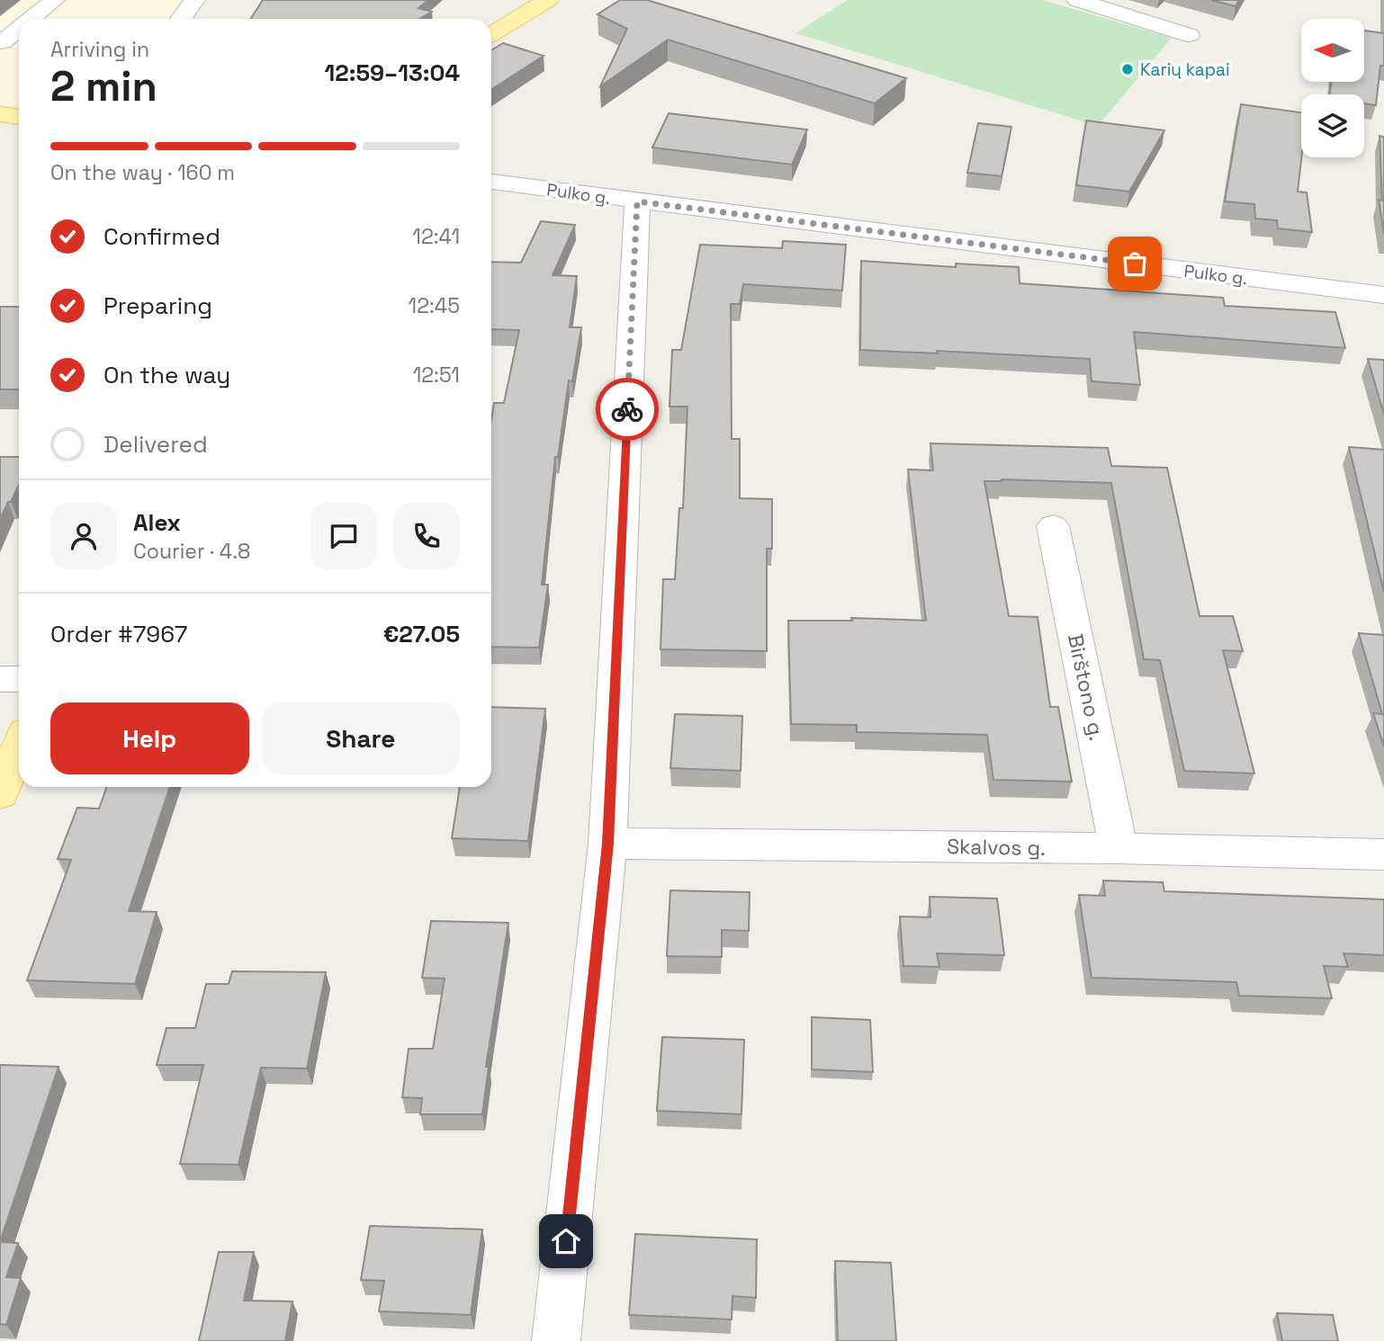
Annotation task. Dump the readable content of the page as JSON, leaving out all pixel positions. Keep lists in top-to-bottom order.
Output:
{
  "streets": {
    "street": ["Pulko g.", "Birštono g.", "Skalvos g."]
  },
  "crossings": [
    ["Birštono g.", "Skalvos g."]
  ],
  "places": ["Karių kapai"],
  "north": "left",
  "page": {
    "heading": ["2 min", "Arriving in", "12:59–13:04"],
    "panel": [
      "Alex",
      "Courier · 4.8",
      "Order #7967",
      "€27.05"
    ],
    "bar": "On the way · 160 m",
    "list": [
      ["Confirmed", "12:41"],
      ["Preparing", "12:45"],
      ["On the way", "12:51"],
      "Delivered"
    ],
    "buttons": ["Help", "Share"]
  }
}
